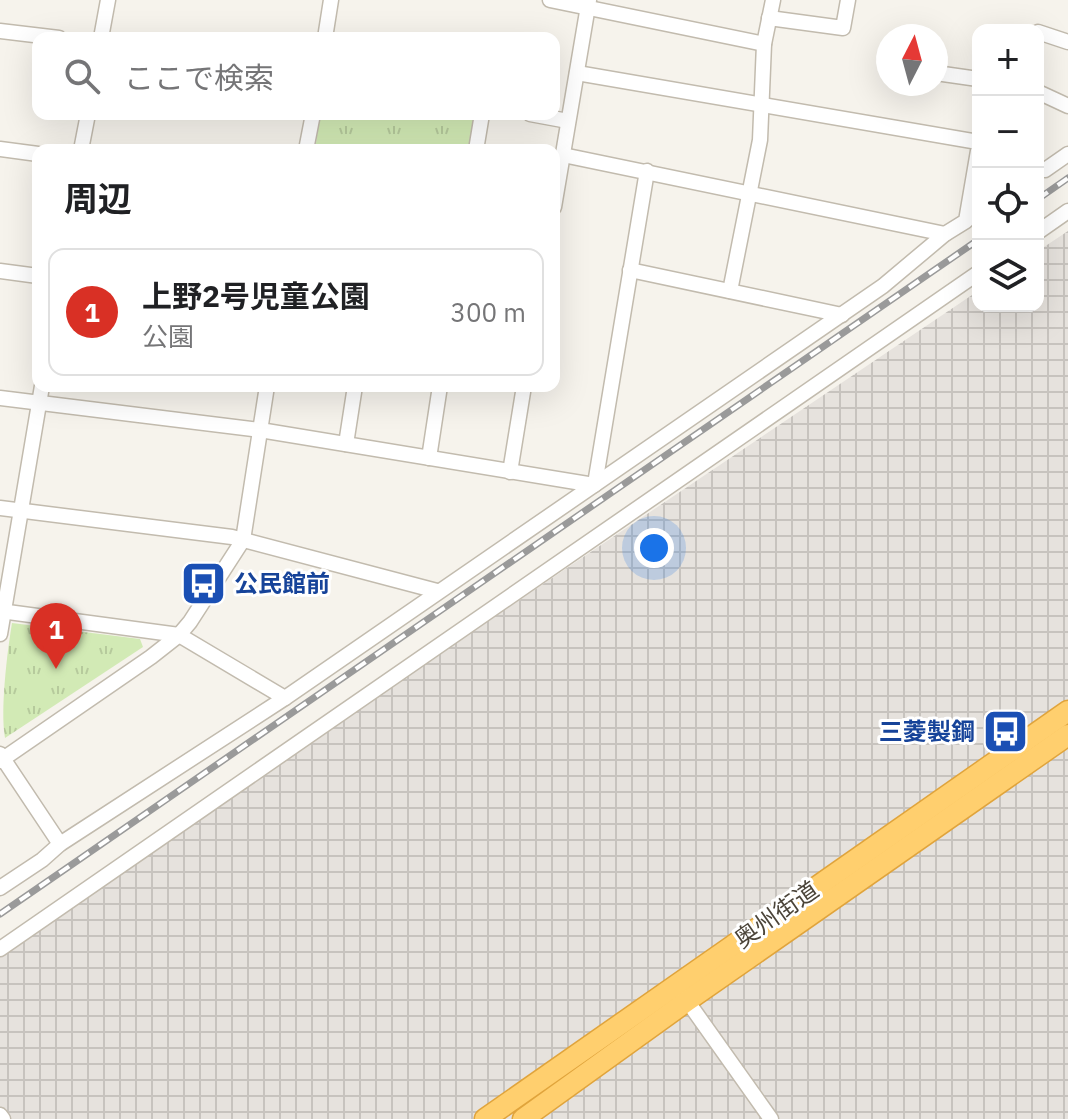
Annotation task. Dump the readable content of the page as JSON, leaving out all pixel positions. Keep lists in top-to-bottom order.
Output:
{
  "streets": {
    "highway": ["奥州街道"]
  },
  "places": {
    "bus stop": ["公民館前", "三菱製鋼"]
  },
  "north": "top",
  "page": {
    "map_buttons": ["+", "−"],
    "search": "ここで検索",
    "heading": "周辺",
    "list": [
      {
        "mark": "1",
        "name": "上野2号児童公園",
        "note": "公園",
        "value": "300 m"
      }
    ],
    "pins": "1"
  }
}
